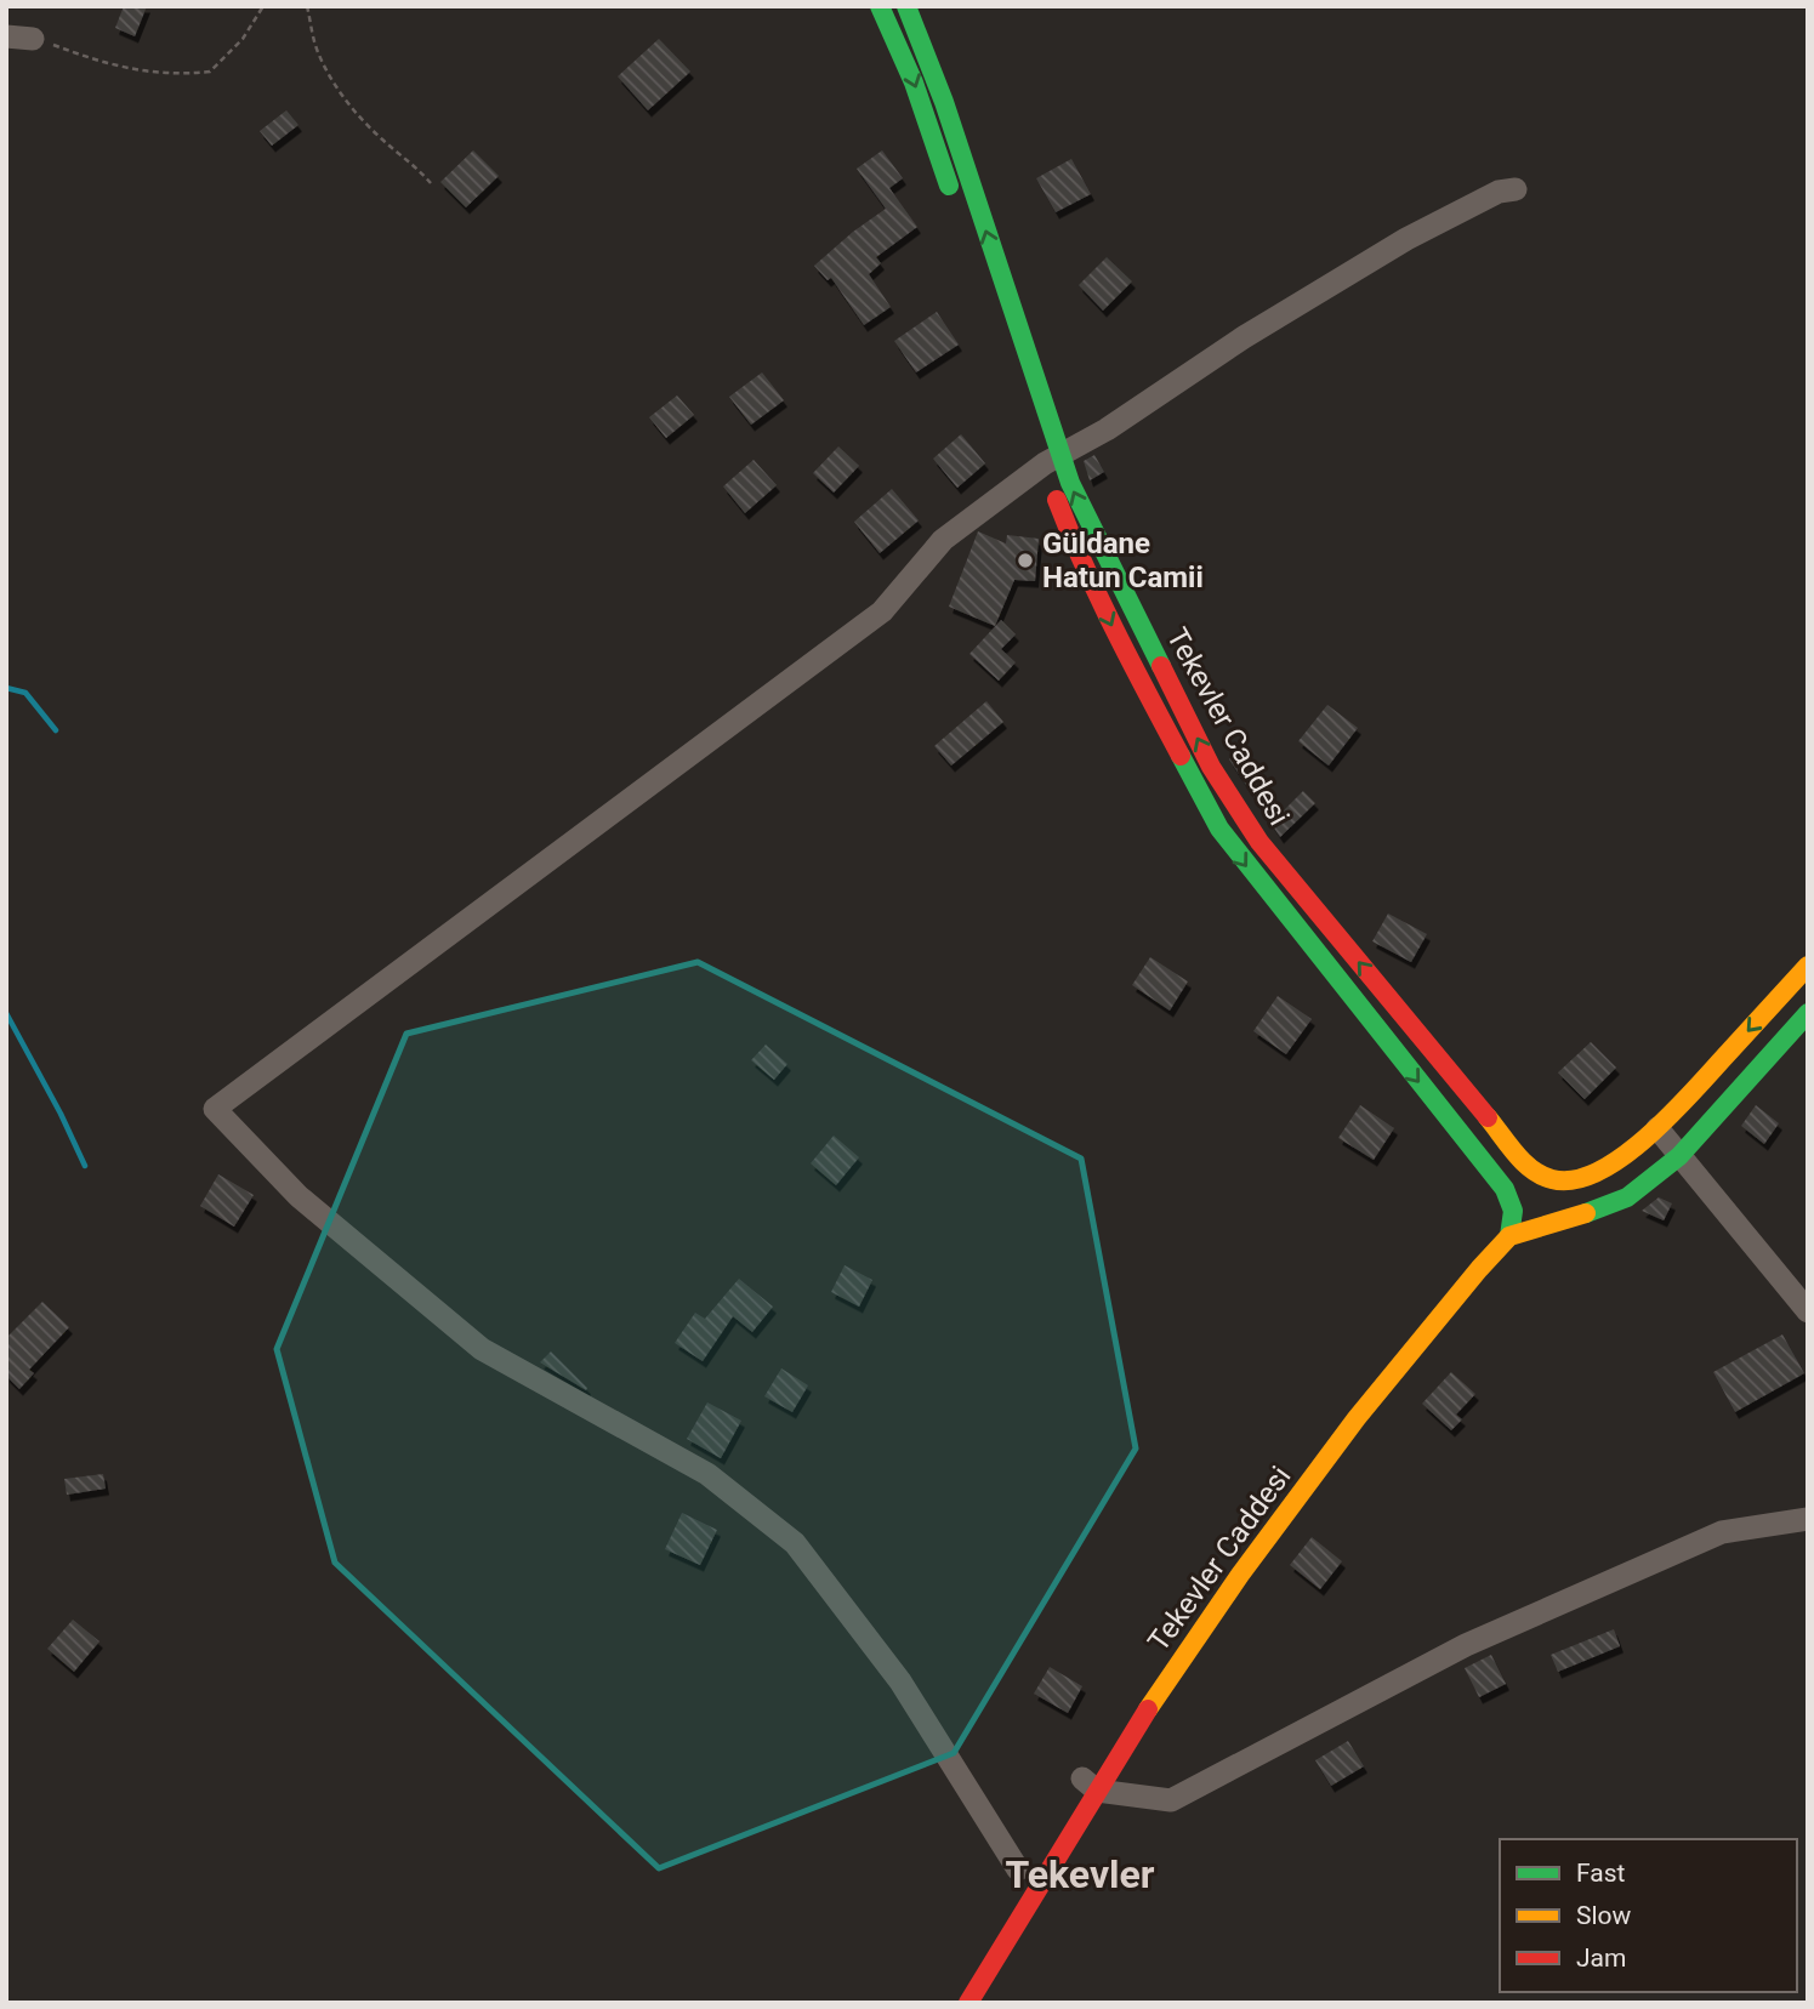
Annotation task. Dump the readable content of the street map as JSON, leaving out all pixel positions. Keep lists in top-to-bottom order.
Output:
{
  "streets": {
    "street": ["Tekevler Caddesi"]
  },
  "districts": ["Tekevler"],
  "places": ["Güldane Hatun Camii"],
  "legend": ["Fast", "Slow", "Jam"]
}
